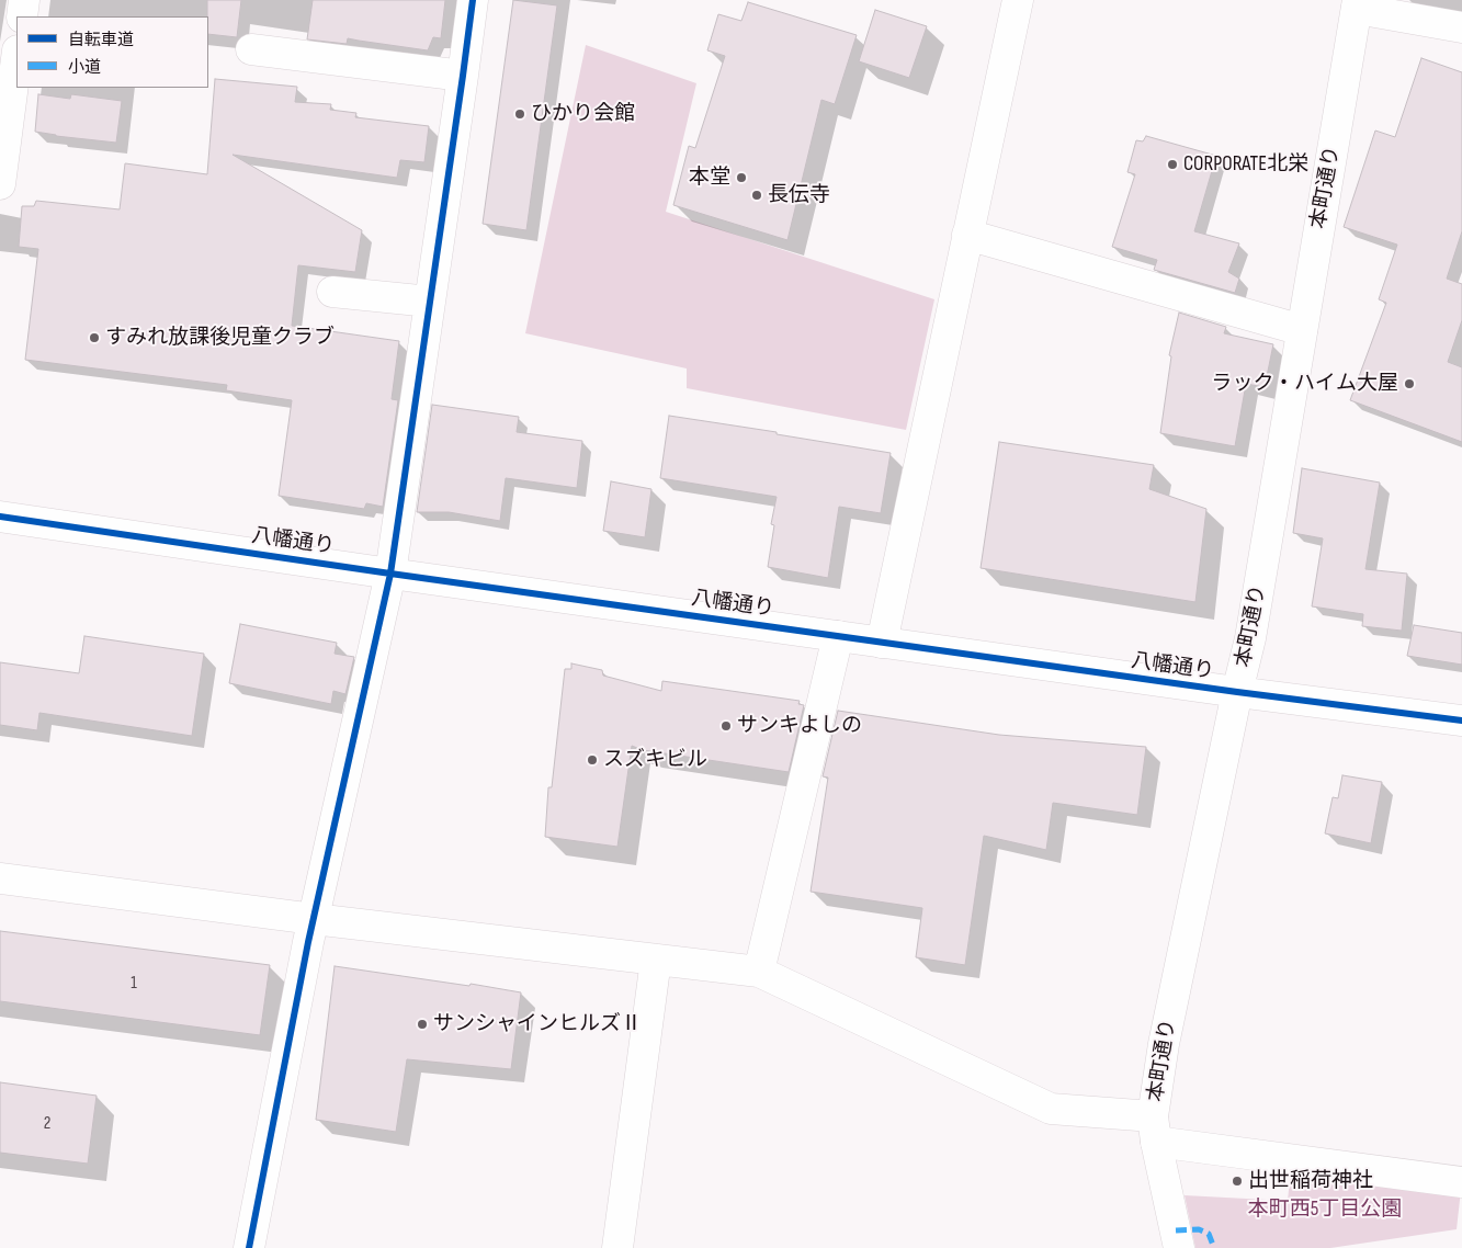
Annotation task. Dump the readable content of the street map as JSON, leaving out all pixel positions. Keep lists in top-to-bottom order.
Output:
{
  "streets": {
    "street": ["本町通り", "八幡通り"]
  },
  "crossings": [
    ["本町通り", "八幡通り"]
  ],
  "parks": ["本町西5丁目公園"],
  "places": [
    "ひかり会館",
    "CORPORATE北栄",
    "本堂",
    "長伝寺",
    "すみれ放課後児童クラブ",
    "ラック・ハイム大屋",
    "サンキよしの",
    "スズキビル",
    "サンシャインヒルズⅡ",
    "出世稲荷神社"
  ],
  "house_numbers": ["1", "2"],
  "legend": ["自転車道", "小道"]
}
